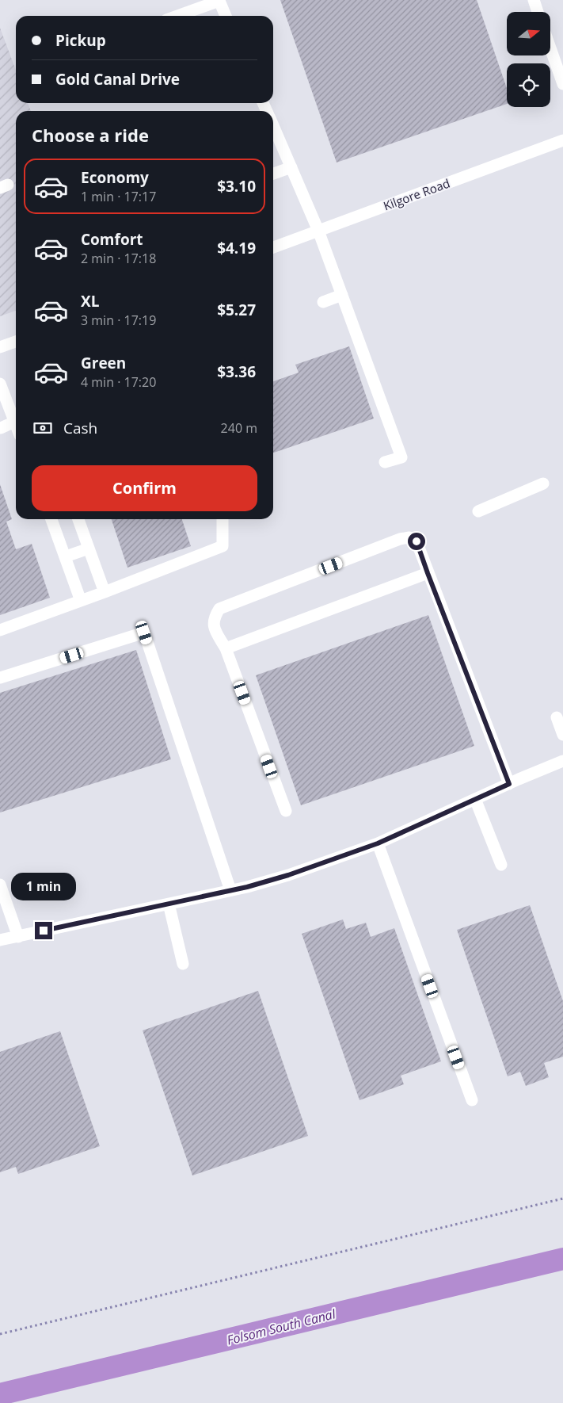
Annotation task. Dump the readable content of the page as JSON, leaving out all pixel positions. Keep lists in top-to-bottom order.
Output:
{
  "streets": {
    "street": ["Kilgore Road"]
  },
  "water": ["Folsom South Canal"],
  "north": "right",
  "page": {
    "banner": ["Pickup", "Gold Canal Drive"],
    "heading": "Choose a ride",
    "list": [
      {
        "name": "Economy",
        "note": "1 min · 17:17",
        "value": "$3.10"
      },
      {
        "name": "Comfort",
        "note": "2 min · 17:18",
        "value": "$4.19"
      },
      {
        "name": "XL",
        "note": "3 min · 17:19",
        "value": "$5.27"
      },
      {
        "name": "Green",
        "note": "4 min · 17:20",
        "value": "$3.36"
      }
    ],
    "pay": ["Cash", "240 m"],
    "buttons": "Confirm",
    "bubble": "1 min"
  }
}
